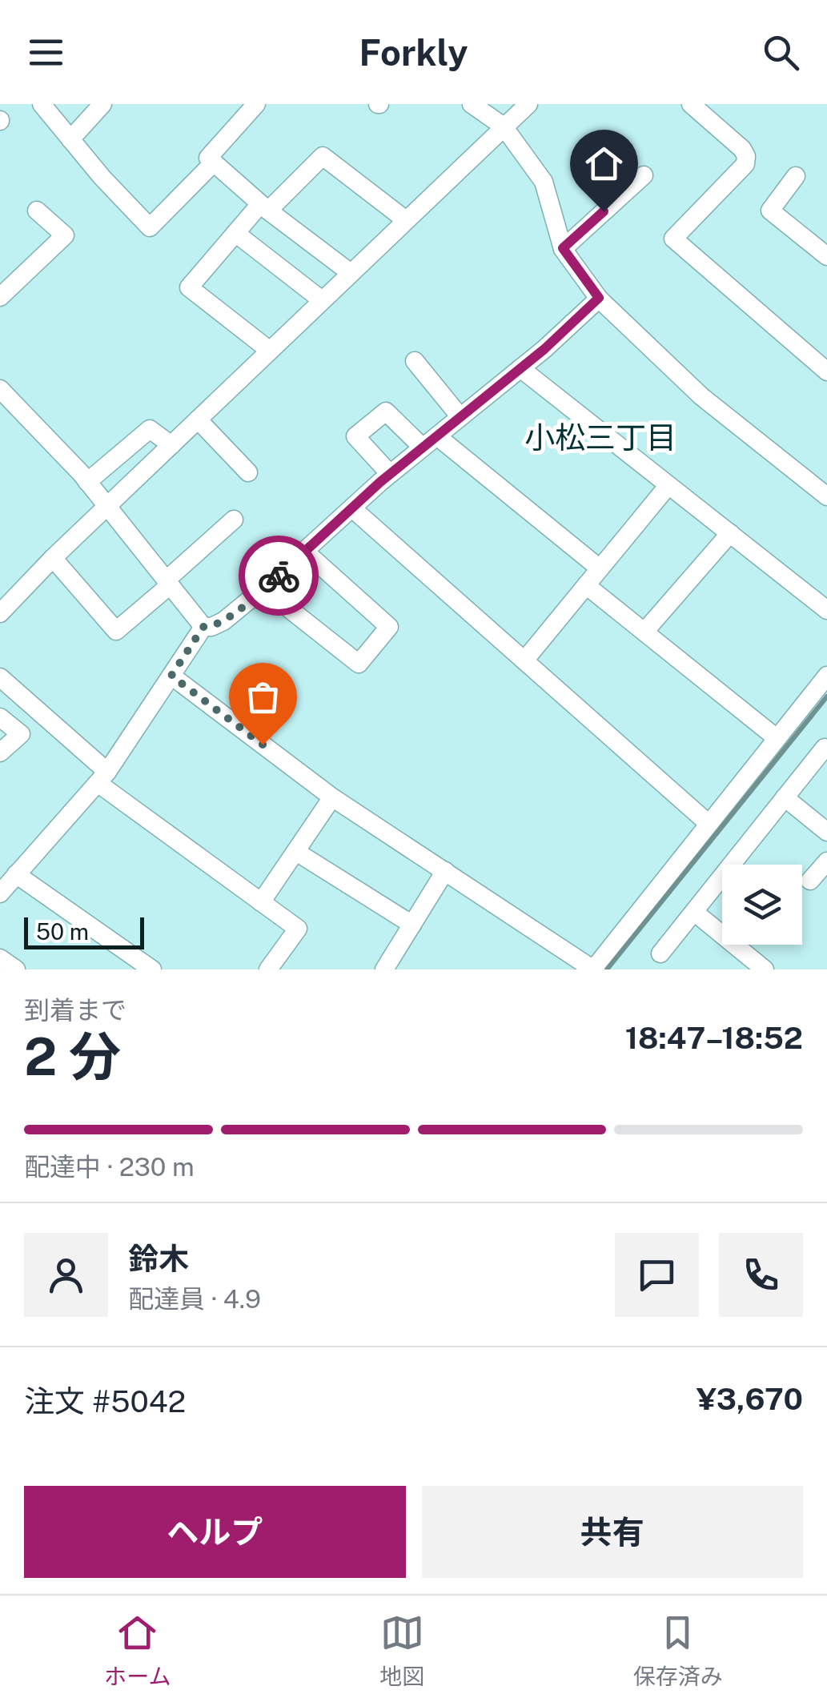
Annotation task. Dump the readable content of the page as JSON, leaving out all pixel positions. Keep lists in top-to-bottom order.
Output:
{
  "districts": ["小松三丁目"],
  "scale_bar": "50 m",
  "page": {
    "header": "Forkly",
    "scale": "50 m",
    "heading": ["2 分", "到着まで", "18:47–18:52"],
    "panel": [
      "鈴木",
      "配達員 · 4.9",
      "注文 #5042",
      "¥3,670"
    ],
    "bar": "配達中 · 230 m",
    "buttons": ["ヘルプ", "共有"],
    "tabs": ["ホーム", "地図", "保存済み"]
  }
}
